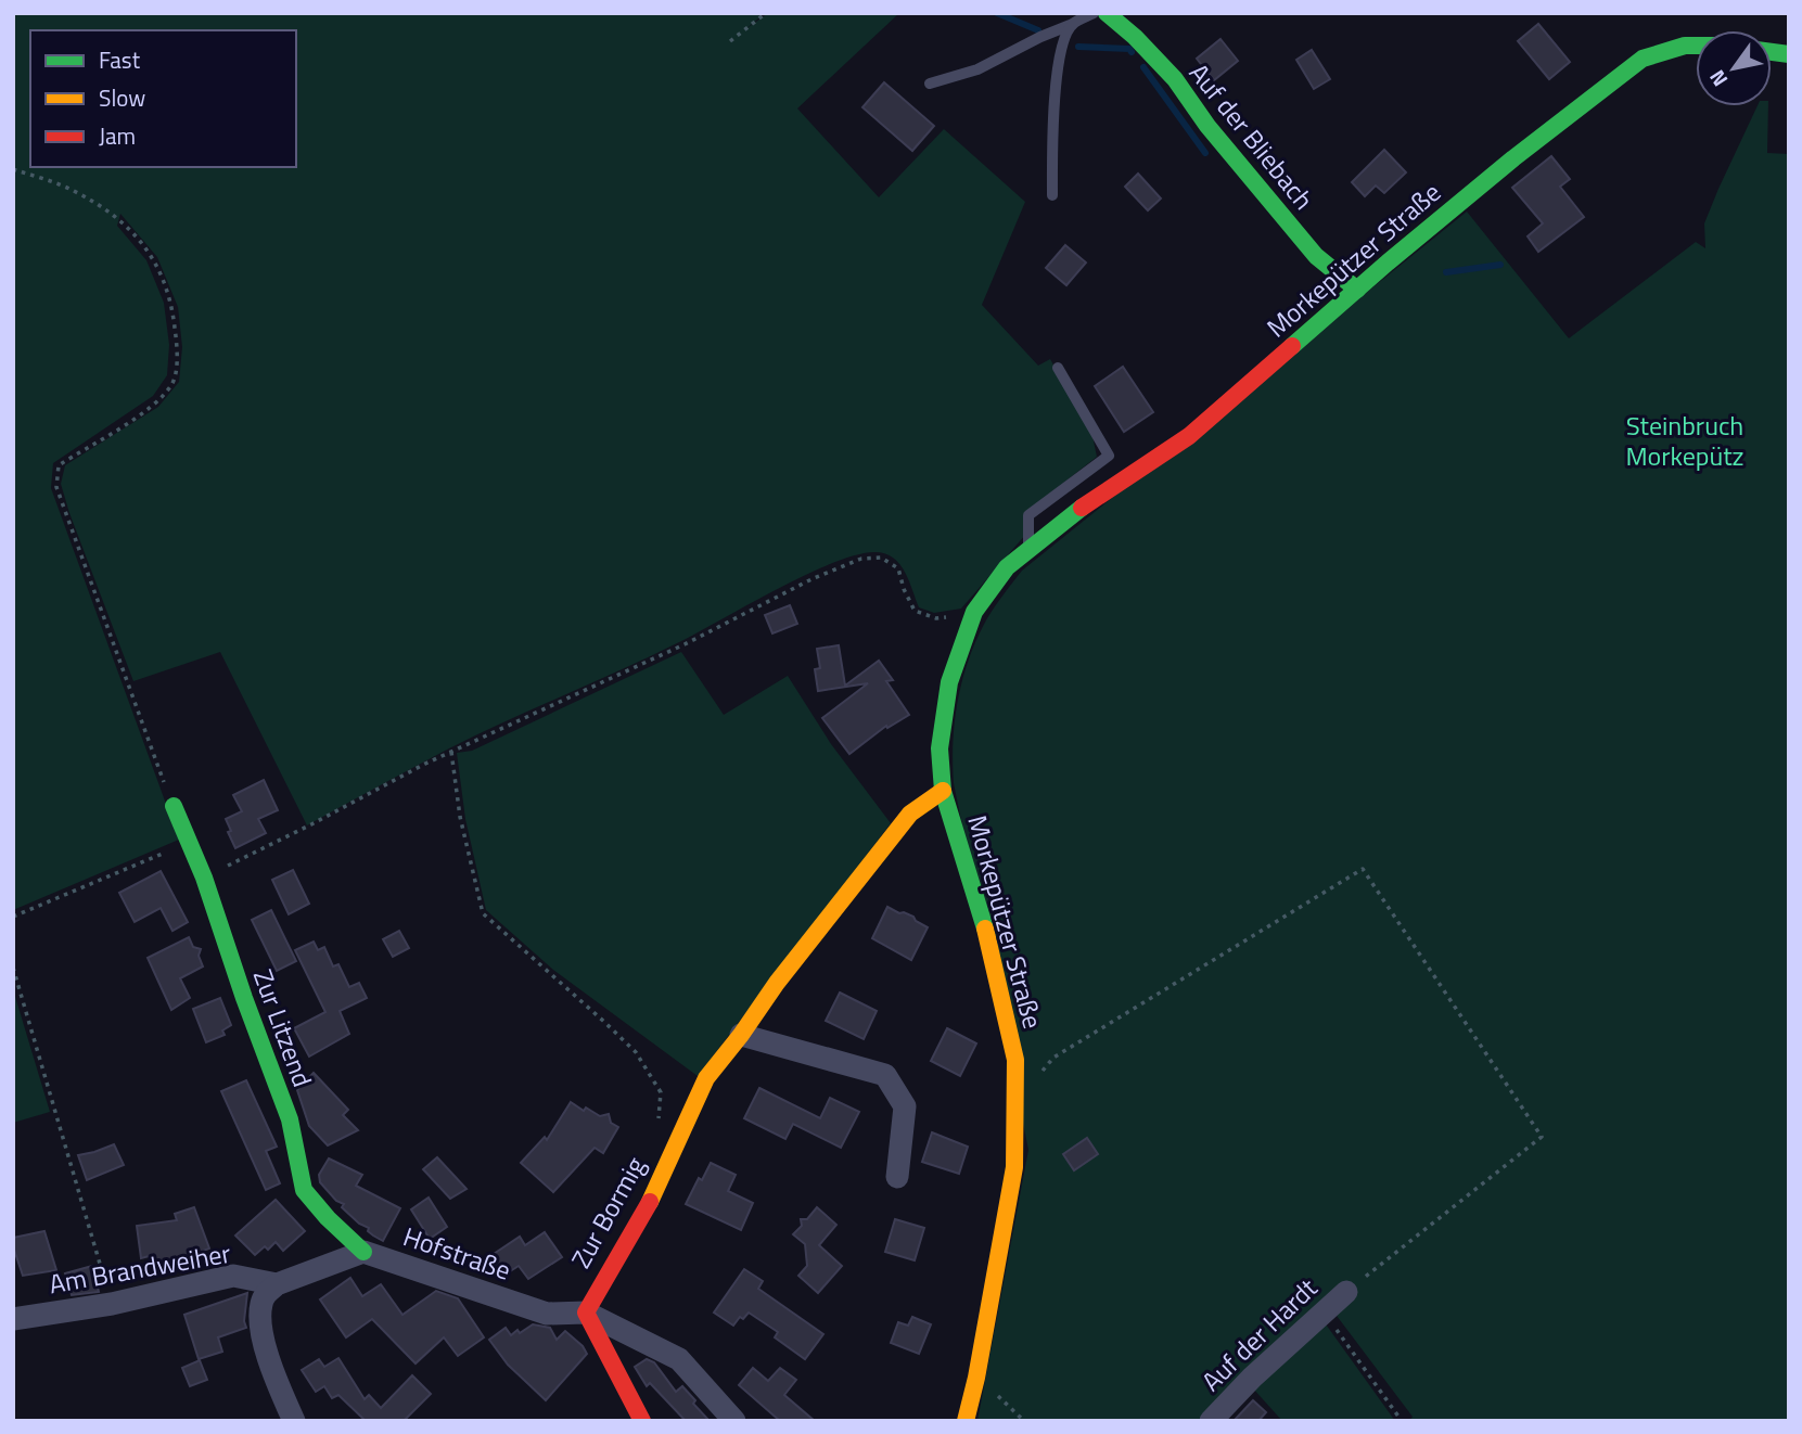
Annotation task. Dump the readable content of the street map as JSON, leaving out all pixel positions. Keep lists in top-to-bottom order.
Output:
{
  "streets": {
    "street": [
      "Auf der Bliebach",
      "Morkepützer Straße",
      "Zur Litzend",
      "Zur Bormig",
      "Hofstraße",
      "Am Brandweiher",
      "Auf der Hardt"
    ]
  },
  "crossings": [
    ["Auf der Bliebach", "Morkepützer Straße"],
    ["Morkepützer Straße", "Zur Bormig"],
    ["Zur Litzend", "Hofstraße"],
    ["Zur Bormig", "Hofstraße"],
    ["Hofstraße", "Am Brandweiher"]
  ],
  "parks": ["Steinbruch Morkepütz"],
  "legend": ["Fast", "Slow", "Jam"],
  "north": "bottom left"
}
